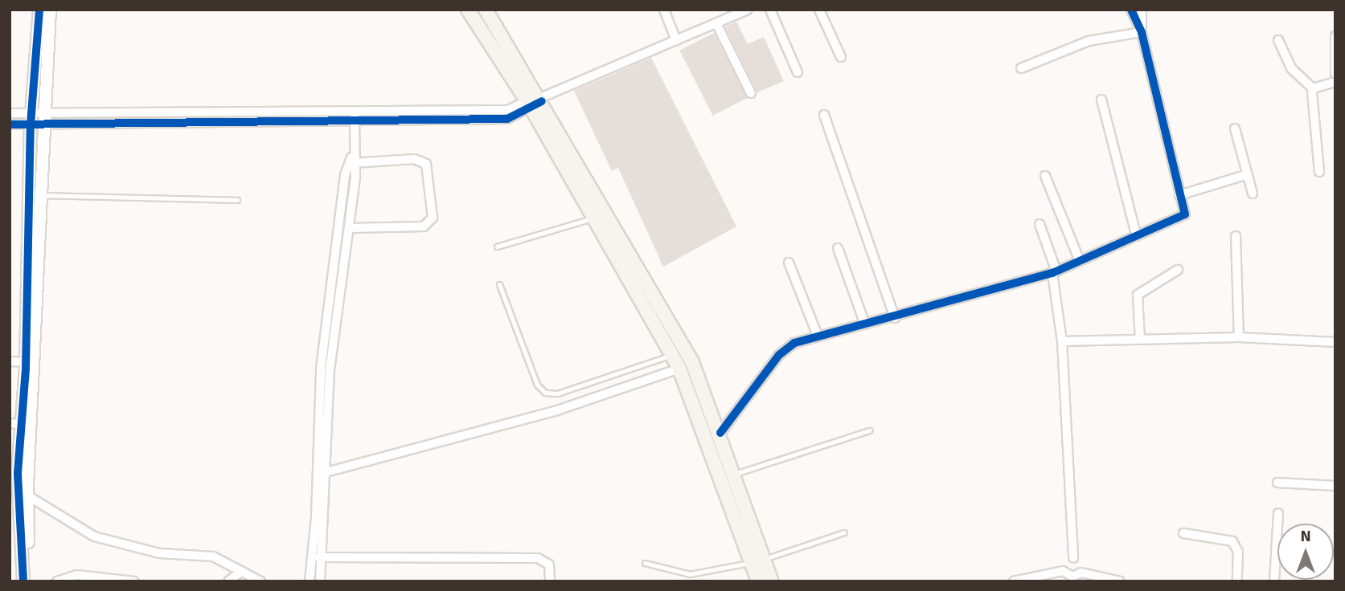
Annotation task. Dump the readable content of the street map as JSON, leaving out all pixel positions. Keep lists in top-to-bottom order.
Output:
{
  "north": "top"
}
